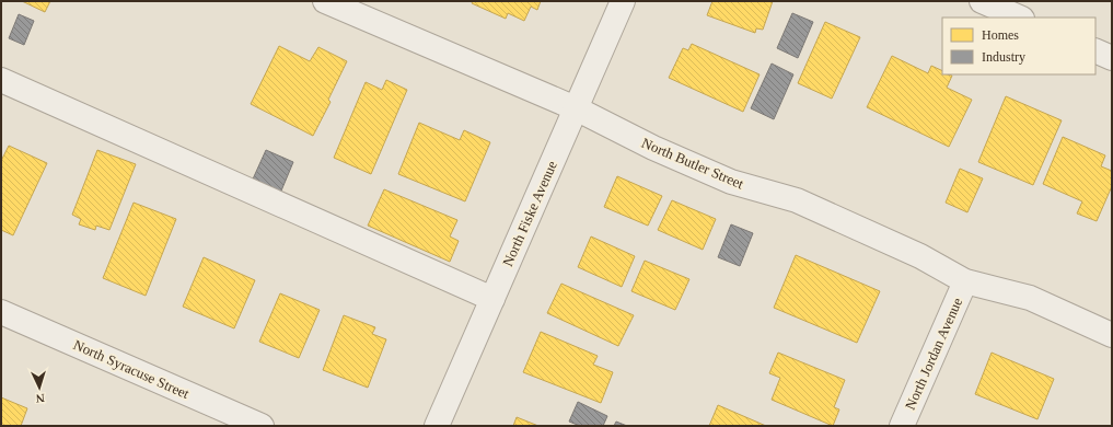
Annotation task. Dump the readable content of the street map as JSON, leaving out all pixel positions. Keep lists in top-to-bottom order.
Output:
{
  "streets": {
    "street": [
      "North Butler Street",
      "North Fiske Avenue",
      "North Jordan Avenue",
      "North Syracuse Street"
    ]
  },
  "crossings": [
    ["North Butler Street", "North Fiske Avenue"],
    ["North Butler Street", "North Jordan Avenue"]
  ],
  "legend": ["Homes", "Industry"],
  "north": "bottom"
}
